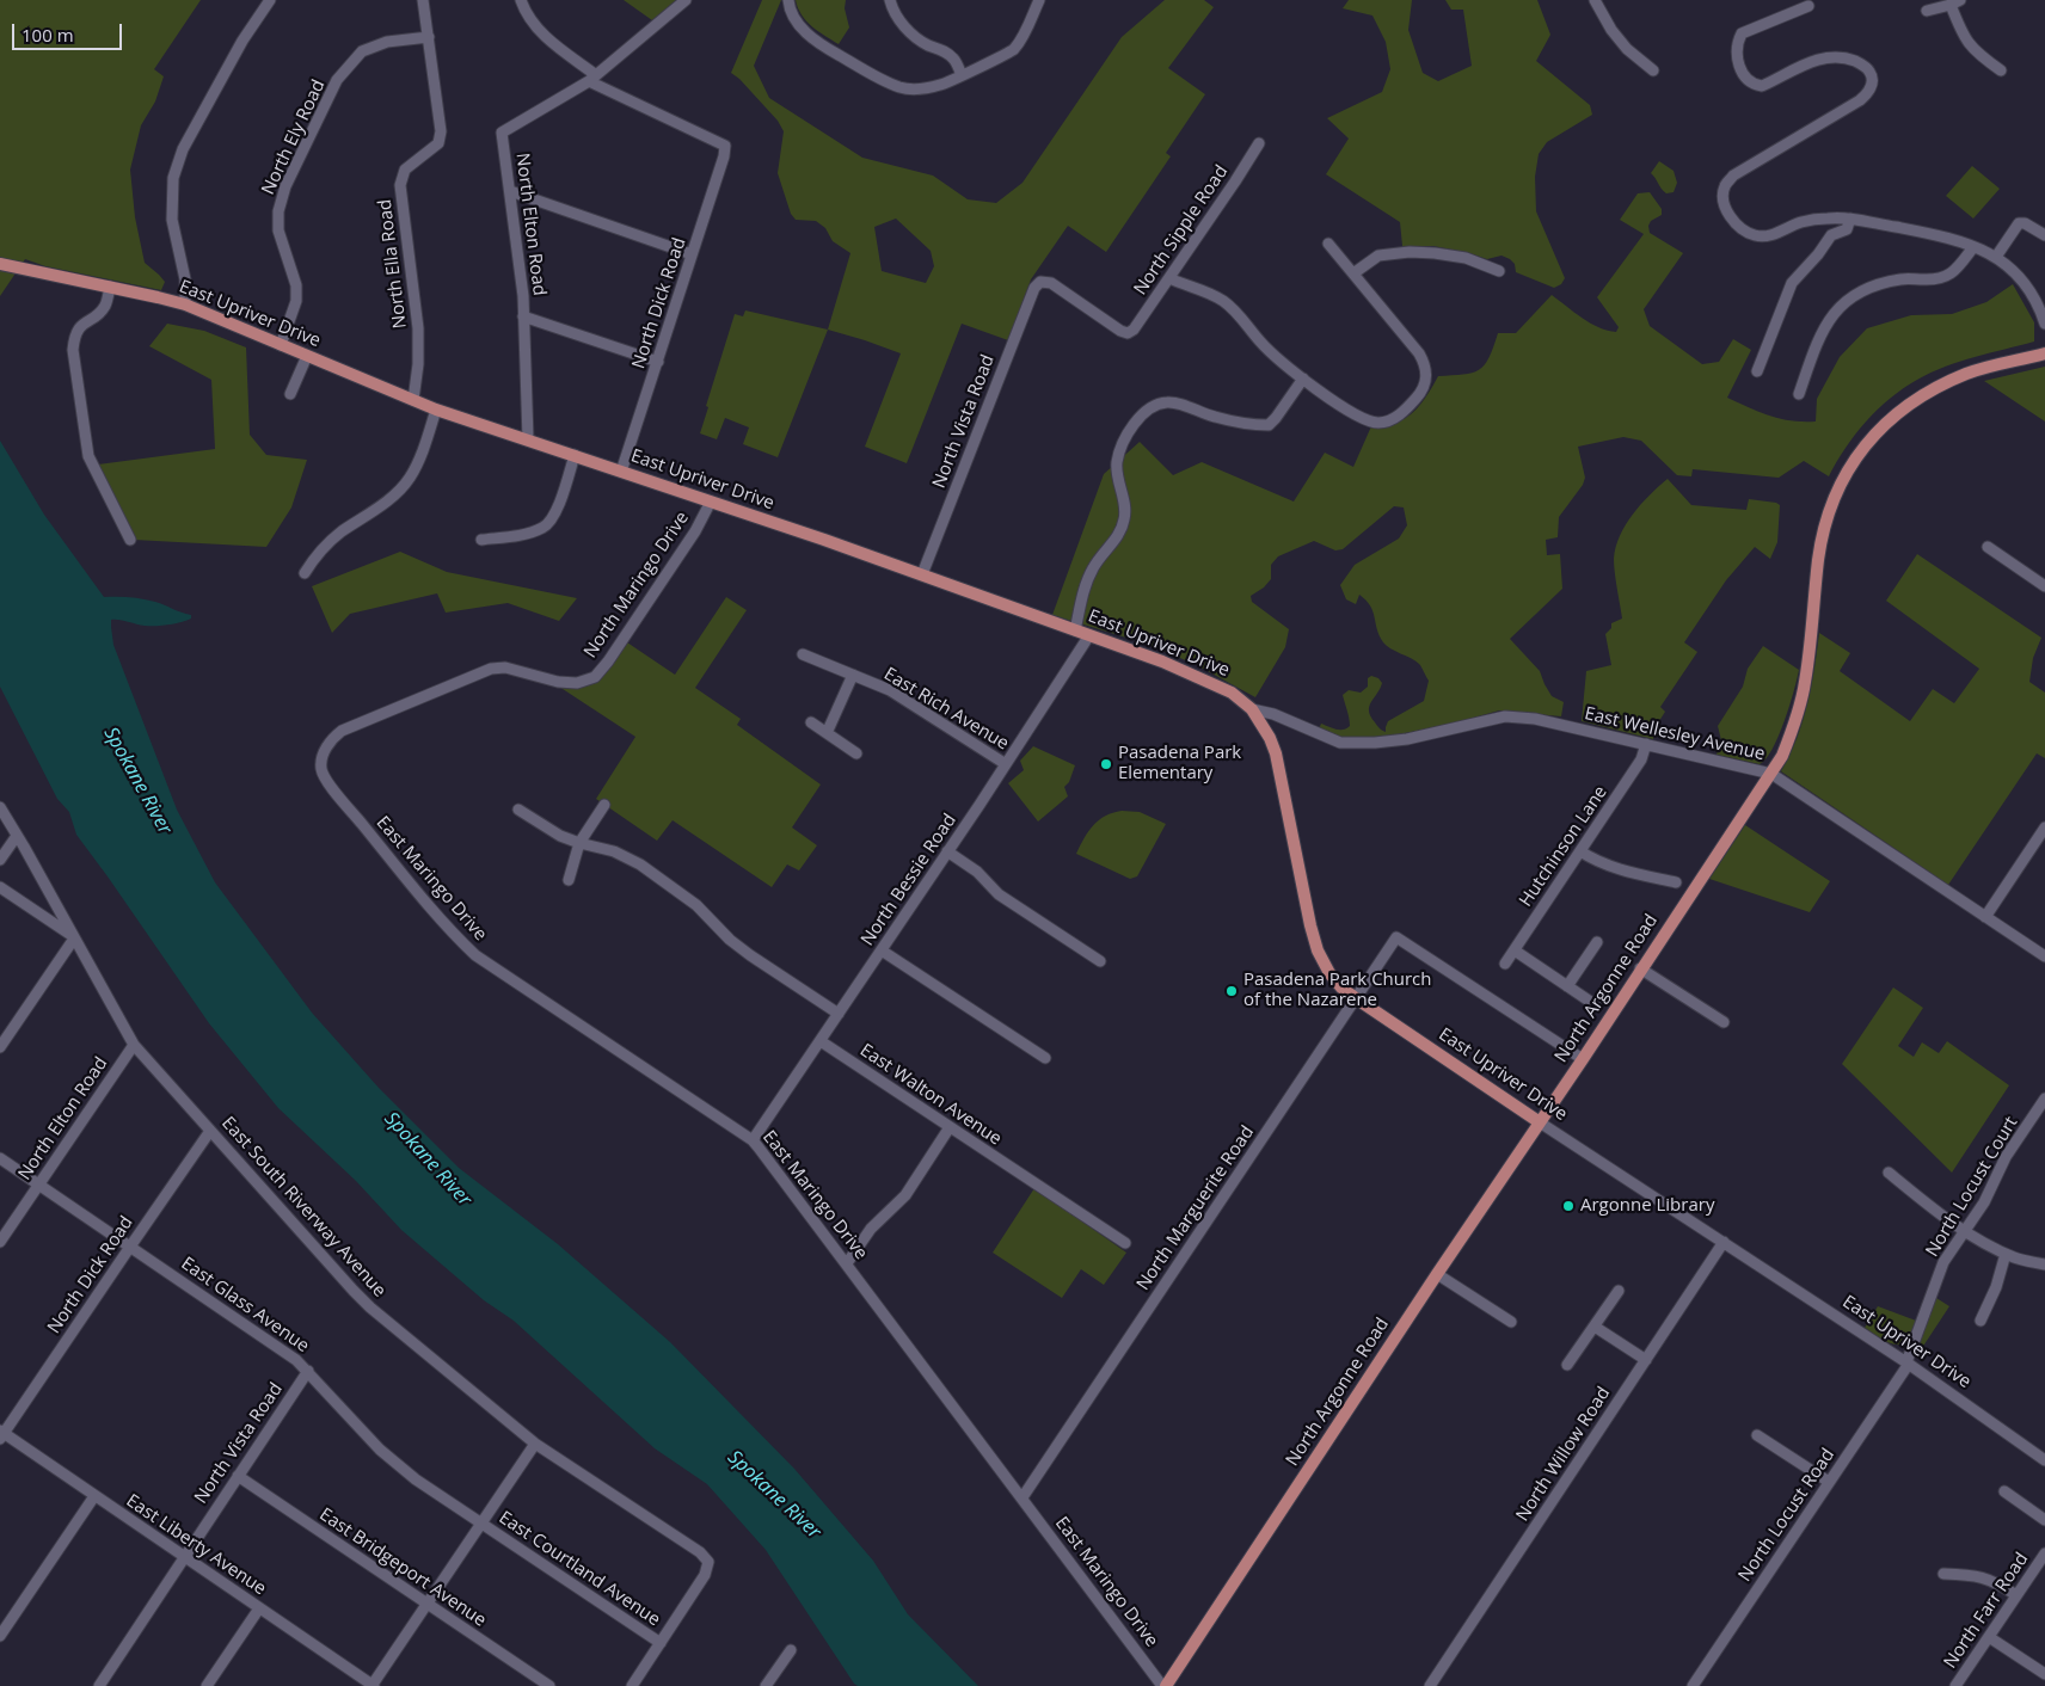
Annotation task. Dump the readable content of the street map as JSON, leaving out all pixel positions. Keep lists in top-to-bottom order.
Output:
{
  "streets": {
    "main road": ["East Upriver Drive", "North Argonne Road"],
    "street": [
      "North Ely Road",
      "North Elton Road",
      "North Sipple Road",
      "North Ella Road",
      "North Dick Road",
      "North Vista Road",
      "North Maringo Drive",
      "East Rich Avenue",
      "East Wellesley Avenue",
      "Hutchinson Lane",
      "East Maringo Drive",
      "North Bessie Road",
      "East Walton Avenue",
      "North Locust Court",
      "East South Riverway Avenue",
      "North Marguerite Road",
      "East Glass Avenue",
      "North Willow Road",
      "North Locust Road",
      "East Liberty Avenue",
      "East Bridgeport Avenue",
      "East Courtland Avenue",
      "North Farr Road"
    ]
  },
  "crossings": [
    ["North Ely Road", "North Ella Road"],
    ["North Ely Road", "East Upriver Drive"],
    ["North Elton Road", "North Dick Road"],
    ["North Elton Road", "East Upriver Drive"],
    ["North Elton Road", "East South Riverway Avenue"],
    ["North Elton Road", "East Glass Avenue"],
    ["North Sipple Road", "North Vista Road"],
    ["North Ella Road", "East Upriver Drive"],
    ["North Dick Road", "East Upriver Drive"],
    ["North Dick Road", "East South Riverway Avenue"],
    ["North Dick Road", "East Glass Avenue"],
    ["North Dick Road", "East Liberty Avenue"],
    ["East Upriver Drive", "North Vista Road"],
    ["East Upriver Drive", "North Maringo Drive"],
    ["East Upriver Drive", "East Wellesley Avenue"],
    ["East Upriver Drive", "North Bessie Road"],
    ["East Upriver Drive", "North Argonne Road"],
    ["East Upriver Drive", "North Locust Court"],
    ["East Upriver Drive", "North Marguerite Road"],
    ["East Upriver Drive", "North Willow Road"],
    ["East Upriver Drive", "North Locust Road"],
    ["North Vista Road", "East Glass Avenue"],
    ["North Vista Road", "East Liberty Avenue"],
    ["North Vista Road", "East Bridgeport Avenue"],
    ["North Maringo Drive", "East Maringo Drive"],
    ["East Rich Avenue", "North Bessie Road"],
    ["East Wellesley Avenue", "Hutchinson Lane"],
    ["East Wellesley Avenue", "North Argonne Road"],
    ["East Maringo Drive", "North Bessie Road"],
    ["East Maringo Drive", "North Argonne Road"],
    ["East Maringo Drive", "North Marguerite Road"],
    ["North Bessie Road", "East Walton Avenue"],
    ["North Argonne Road", "North Marguerite Road"],
    ["North Locust Court", "North Locust Road"],
    ["East South Riverway Avenue", "East Courtland Avenue"],
    ["East Glass Avenue", "East Courtland Avenue"]
  ],
  "water": ["Spokane River"],
  "places": ["Pasadena Park Elementary", "Pasadena Park Church of the Nazarene", "Argonne Library"],
  "scale_bar": "100 m"
}
